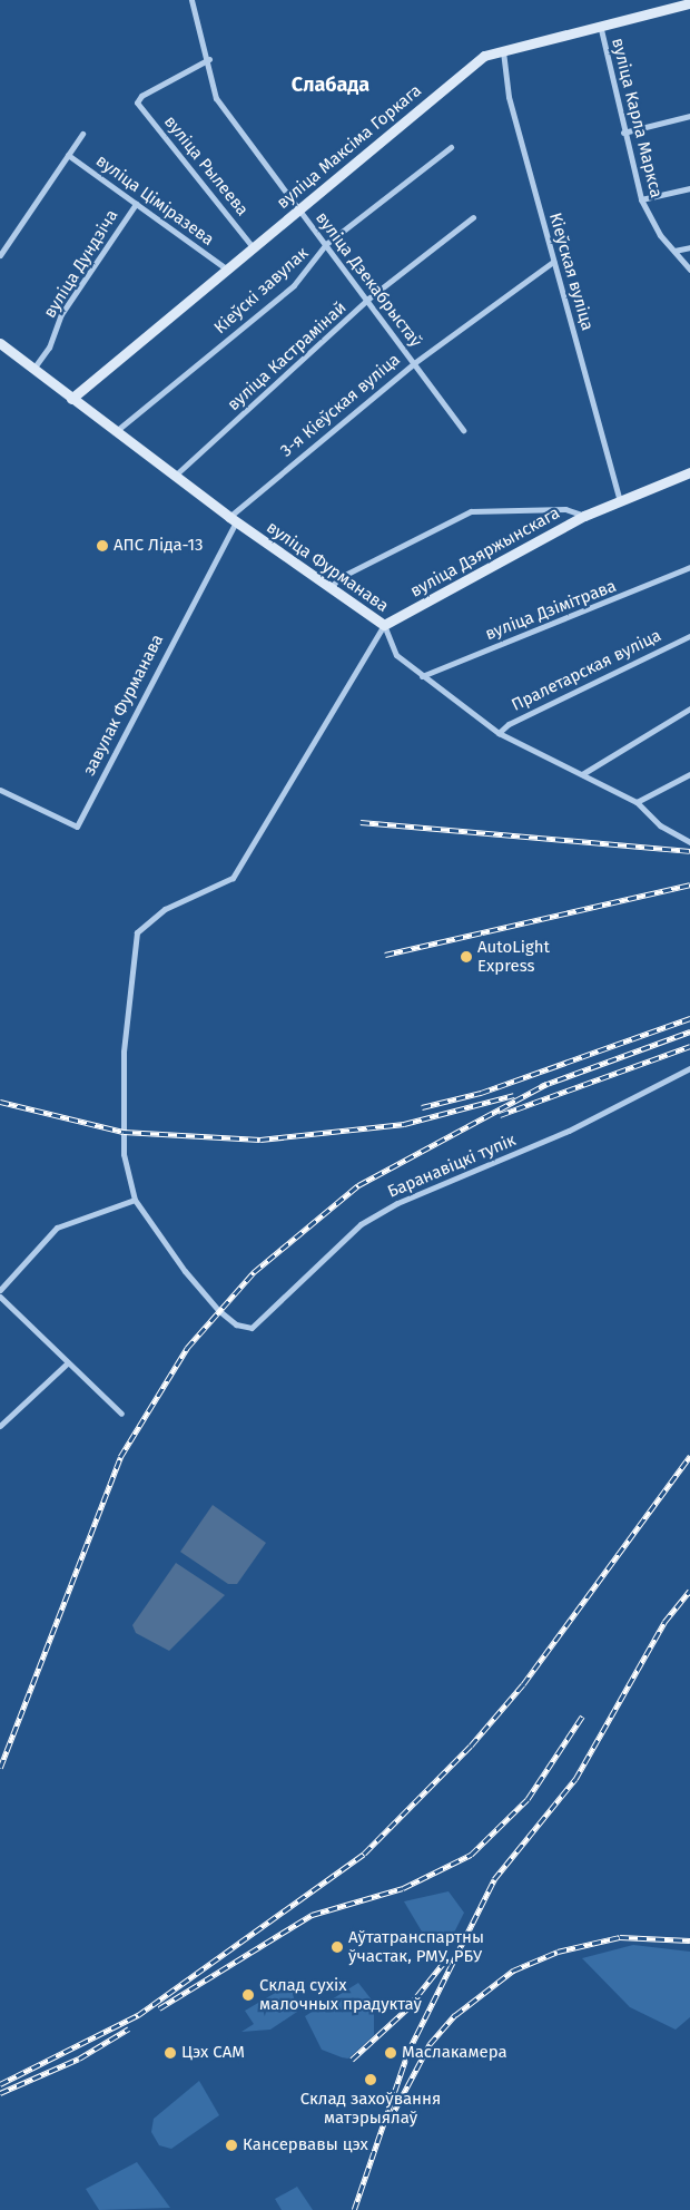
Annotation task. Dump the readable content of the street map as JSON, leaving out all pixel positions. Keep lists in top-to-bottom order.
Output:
{
  "streets": {
    "street": [
      "вуліца Карла Маркса",
      "вуліца Максіма Горкага",
      "вуліца Рылеева",
      "вуліца Ціміразева",
      "вуліца Дундзіча",
      "Кіеўская вуліца",
      "вуліца Дзекабрыстаў",
      "Кіеўскі завулак",
      "вуліца Кастрамінай",
      "3-я Кіеўская вуліца",
      "вуліца Дзяржынскага",
      "вуліца Фурманава",
      "вуліца Дзімітрава",
      "Пралетарская вуліца",
      "завулак Фурманава",
      "Баранавіцкі тупік"
    ]
  },
  "crossings": [
    ["вуліца Карла Маркса", "вуліца Максіма Горкага"],
    ["вуліца Максіма Горкага", "вуліца Рылеева"],
    ["вуліца Максіма Горкага", "вуліца Ціміразева"],
    ["вуліца Максіма Горкага", "Кіеўская вуліца"],
    ["вуліца Максіма Горкага", "вуліца Дзекабрыстаў"],
    ["вуліца Максіма Горкага", "вуліца Фурманава"],
    ["вуліца Рылеева", "вуліца Дзекабрыстаў"],
    ["вуліца Ціміразева", "вуліца Дундзіча"],
    ["вуліца Дундзіча", "вуліца Фурманава"],
    ["Кіеўская вуліца", "3-я Кіеўская вуліца"],
    ["Кіеўская вуліца", "вуліца Дзяржынскага"],
    ["вуліца Дзекабрыстаў", "Кіеўскі завулак"],
    ["вуліца Дзекабрыстаў", "вуліца Кастрамінай"],
    ["вуліца Дзекабрыстаў", "3-я Кіеўская вуліца"],
    ["Кіеўскі завулак", "вуліца Фурманава"],
    ["вуліца Кастрамінай", "вуліца Фурманава"],
    ["3-я Кіеўская вуліца", "вуліца Фурманава"],
    ["3-я Кіеўская вуліца", "завулак Фурманава"],
    ["вуліца Дзяржынскага", "вуліца Фурманава"],
    ["вуліца Фурманава", "вуліца Дзімітрава"],
    ["вуліца Фурманава", "Пралетарская вуліца"],
    ["вуліца Фурманава", "завулак Фурманава"]
  ],
  "districts": ["Слабада"],
  "places": [
    "АПС Ліда-13",
    "AutoLight Express",
    "Аўтатранспартны ўчастак, РМУ, РБУ",
    "Склад сухіх малочных прадуктаў",
    "Цэх САМ",
    "Маслакамера",
    "Склад захоўвання матэрыялаў",
    "Кансервавы цэх"
  ]
}
